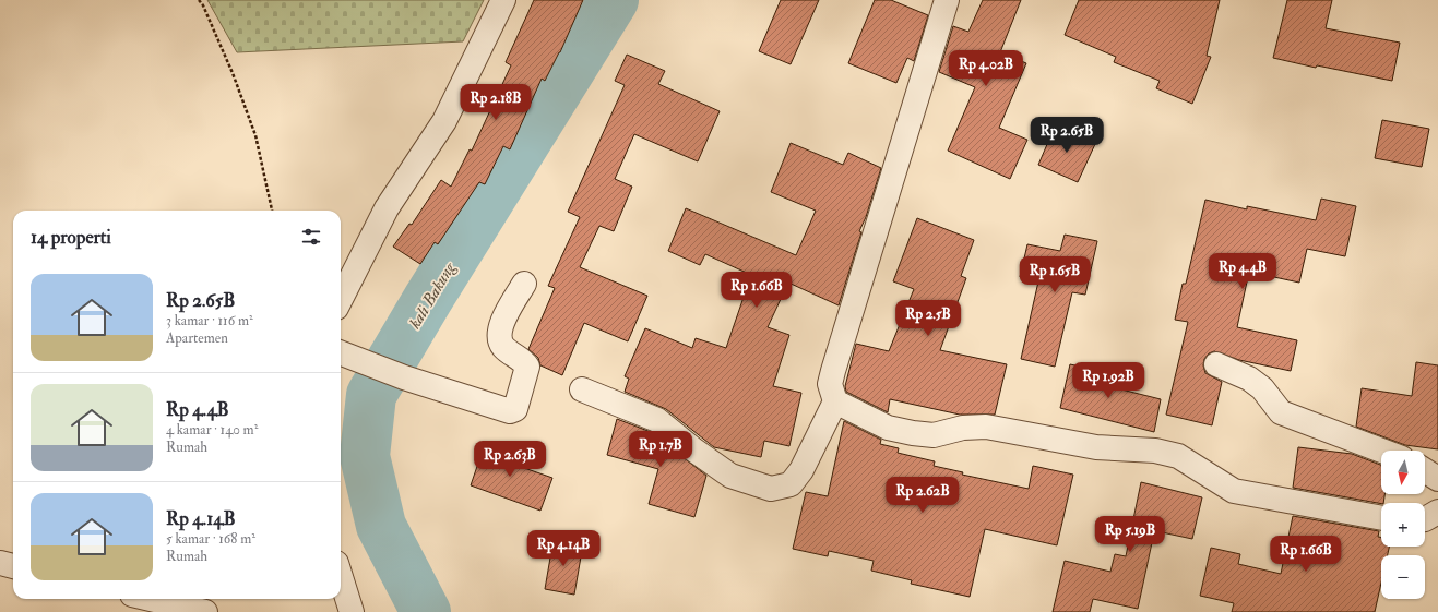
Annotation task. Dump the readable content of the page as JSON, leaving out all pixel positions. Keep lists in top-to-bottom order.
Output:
{
  "water": ["kali Bakung"],
  "north": "bottom",
  "page": {
    "price": [
      "Rp 4.02B",
      "Rp 2.18B",
      "Rp 2.65B",
      "Rp 4.4B",
      "Rp 1.65B",
      "Rp 1.66B",
      "Rp 2.5B",
      "Rp 1.92B",
      "Rp 1.7B",
      "Rp 2.63B",
      "Rp 2.62B",
      "Rp 5.19B",
      "Rp 4.14B",
      "Rp 1.66B"
    ],
    "heading": "14 properti",
    "list": [
      {
        "name": "Rp 2.65B",
        "note": "3 kamar · 116 m² · Apartemen"
      },
      {
        "name": "Rp 4.4B",
        "note": "4 kamar · 140 m² · Rumah"
      },
      {
        "name": "Rp 4.14B",
        "note": "5 kamar · 168 m² · Rumah"
      }
    ],
    "map_buttons": ["+", "−"]
  }
}
